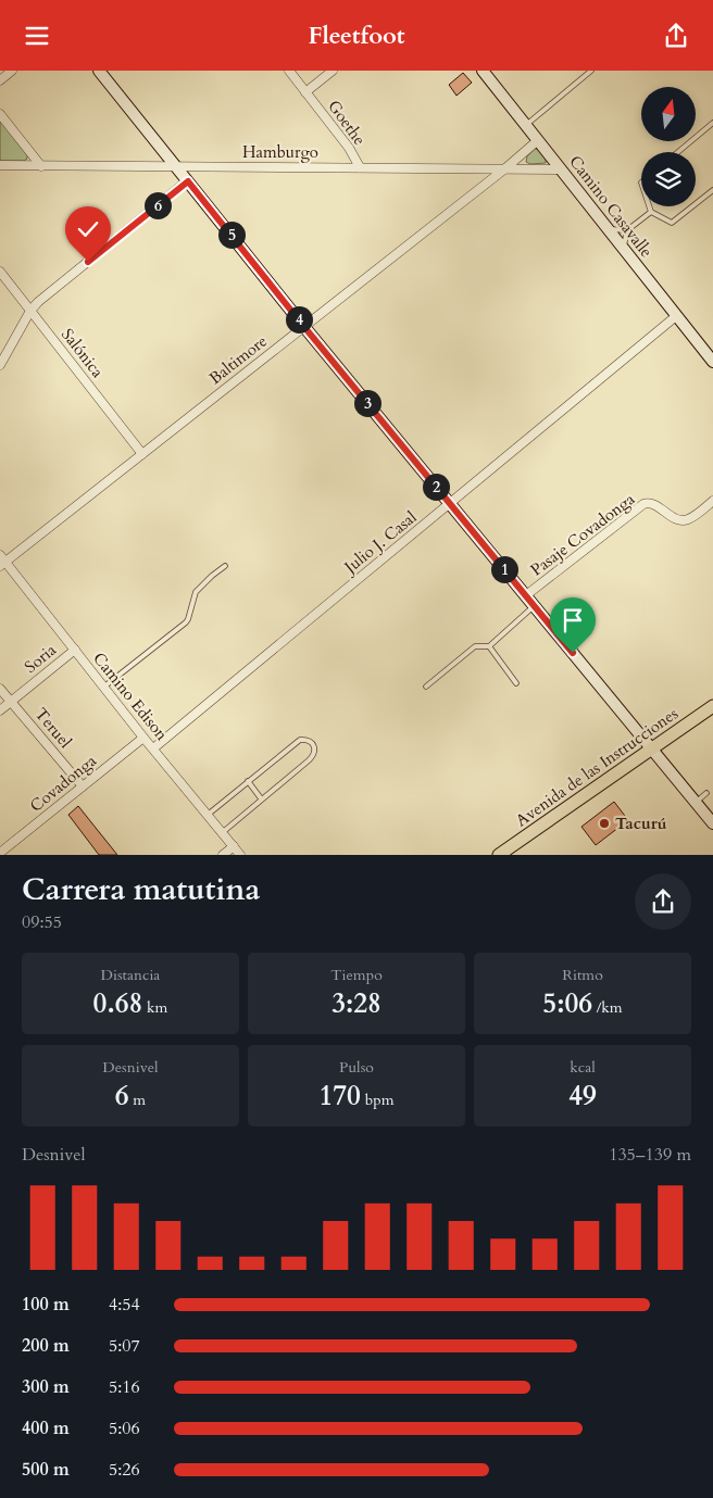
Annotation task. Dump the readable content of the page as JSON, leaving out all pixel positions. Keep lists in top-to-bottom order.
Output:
{
  "streets": {
    "main road": ["Avenida de las Instrucciones"],
    "street": [
      "Goethe",
      "Hamburgo",
      "Camino Casavalle",
      "Salónica",
      "Baltimore",
      "Pasaje Covadonga",
      "Julio J. Casal",
      "Soria",
      "Camino Edison",
      "Teruel",
      "Covadonga"
    ]
  },
  "crossings": [
    ["Goethe", "Hamburgo"],
    ["Hamburgo", "Camino Casavalle"],
    ["Hamburgo", "Baltimore"],
    ["Camino Casavalle", "Baltimore"],
    ["Camino Casavalle", "Julio J. Casal"],
    ["Salónica", "Baltimore"],
    ["Baltimore", "Camino Edison"],
    ["Julio J. Casal", "Camino Edison"],
    ["Soria", "Camino Edison"],
    ["Soria", "Teruel"],
    ["Camino Edison", "Covadonga"],
    ["Teruel", "Covadonga"]
  ],
  "places": ["Tacurú"],
  "north": "top",
  "page": {
    "header": "Fleetfoot",
    "pins": [
      "6",
      "5",
      "4",
      "3",
      "2",
      "1"
    ],
    "heading": ["Carrera matutina", "09:55"],
    "stats": [
      ["Distancia", "0.68 km"],
      ["Tiempo", "3:28"],
      ["Ritmo", "5:06 /km"],
      ["Desnivel", "6 m"],
      ["Pulso", "170 bpm"],
      ["kcal", "49"]
    ],
    "chart": ["Desnivel", "135–139 m"],
    "list": [
      {
        "name": "100 m",
        "note": "4:54"
      },
      {
        "name": "200 m",
        "note": "5:07"
      },
      {
        "name": "300 m",
        "note": "5:16"
      },
      {
        "name": "400 m",
        "note": "5:06"
      },
      {
        "name": "500 m",
        "note": "5:26"
      }
    ]
  }
}
